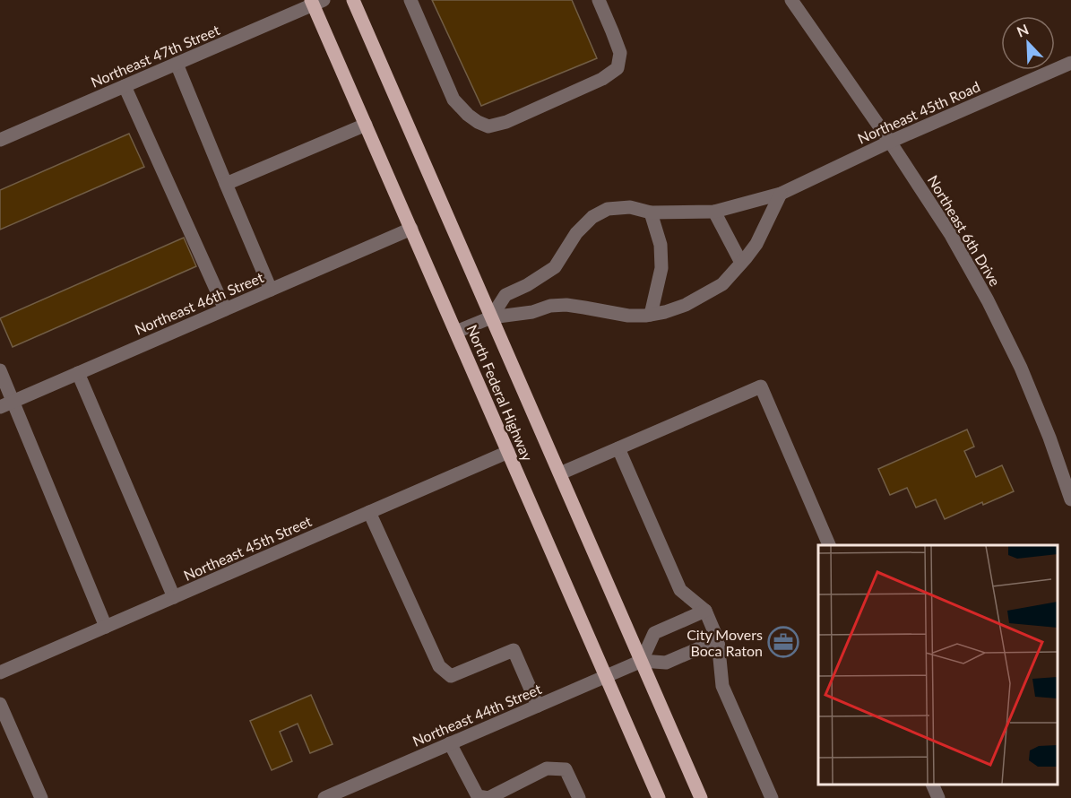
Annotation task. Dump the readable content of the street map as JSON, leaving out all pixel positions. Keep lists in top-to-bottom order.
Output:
{
  "streets": {
    "main road": ["North Federal Highway"],
    "street": [
      "Northeast 47th Street",
      "Northeast 45th Road",
      "Northeast 6th Drive",
      "Northeast 46th Street",
      "Northeast 45th Street",
      "Northeast 44th Street"
    ]
  },
  "crossings": [
    ["Northeast 47th Street", "North Federal Highway"],
    ["Northeast 45th Road", "Northeast 6th Drive"],
    ["Northeast 45th Road", "North Federal Highway"],
    ["Northeast 46th Street", "North Federal Highway"],
    ["North Federal Highway", "Northeast 45th Street"],
    ["North Federal Highway", "Northeast 44th Street"]
  ],
  "places": {
    "office": ["City Movers Boca Raton"]
  },
  "north": "top left"
}
